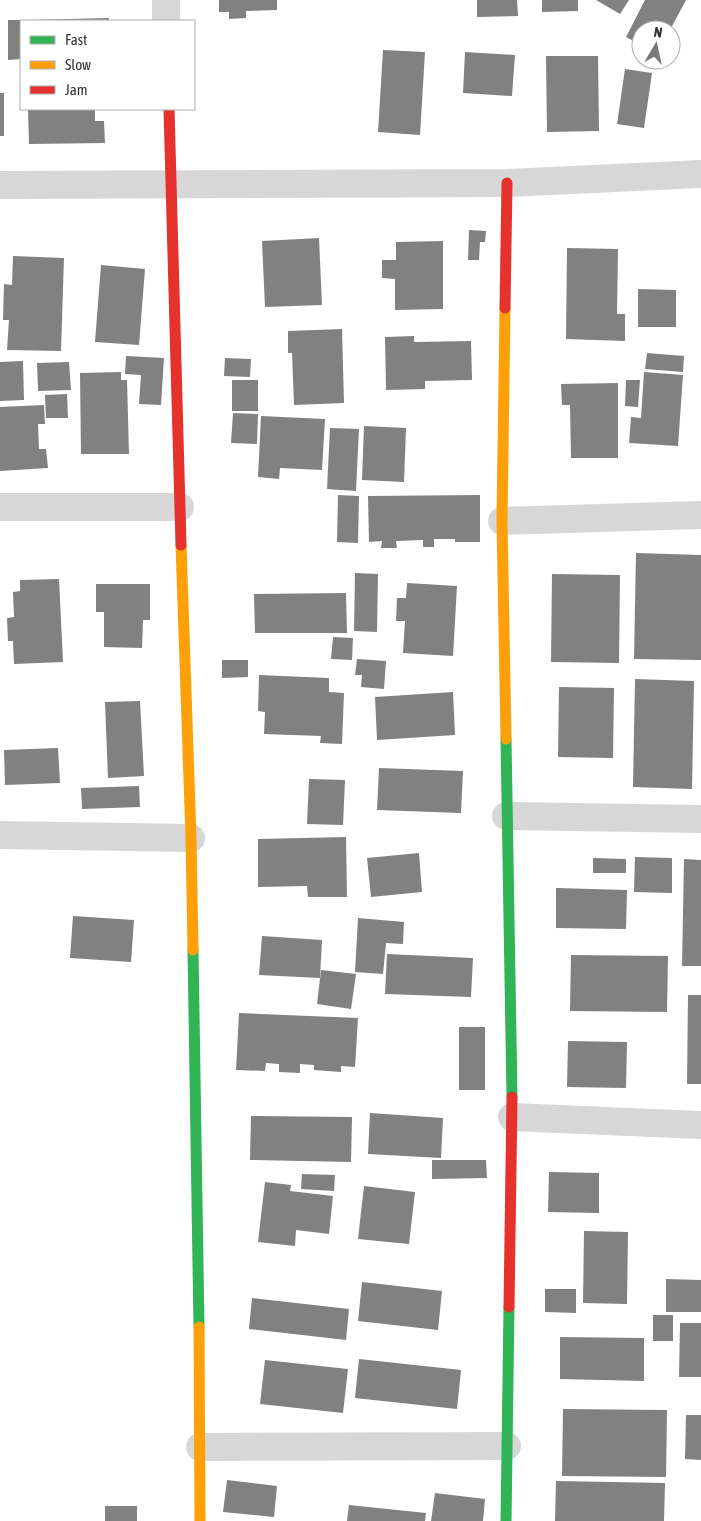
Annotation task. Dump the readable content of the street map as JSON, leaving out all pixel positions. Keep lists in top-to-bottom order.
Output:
{
  "legend": ["Fast", "Slow", "Jam"],
  "north": "top"
}
